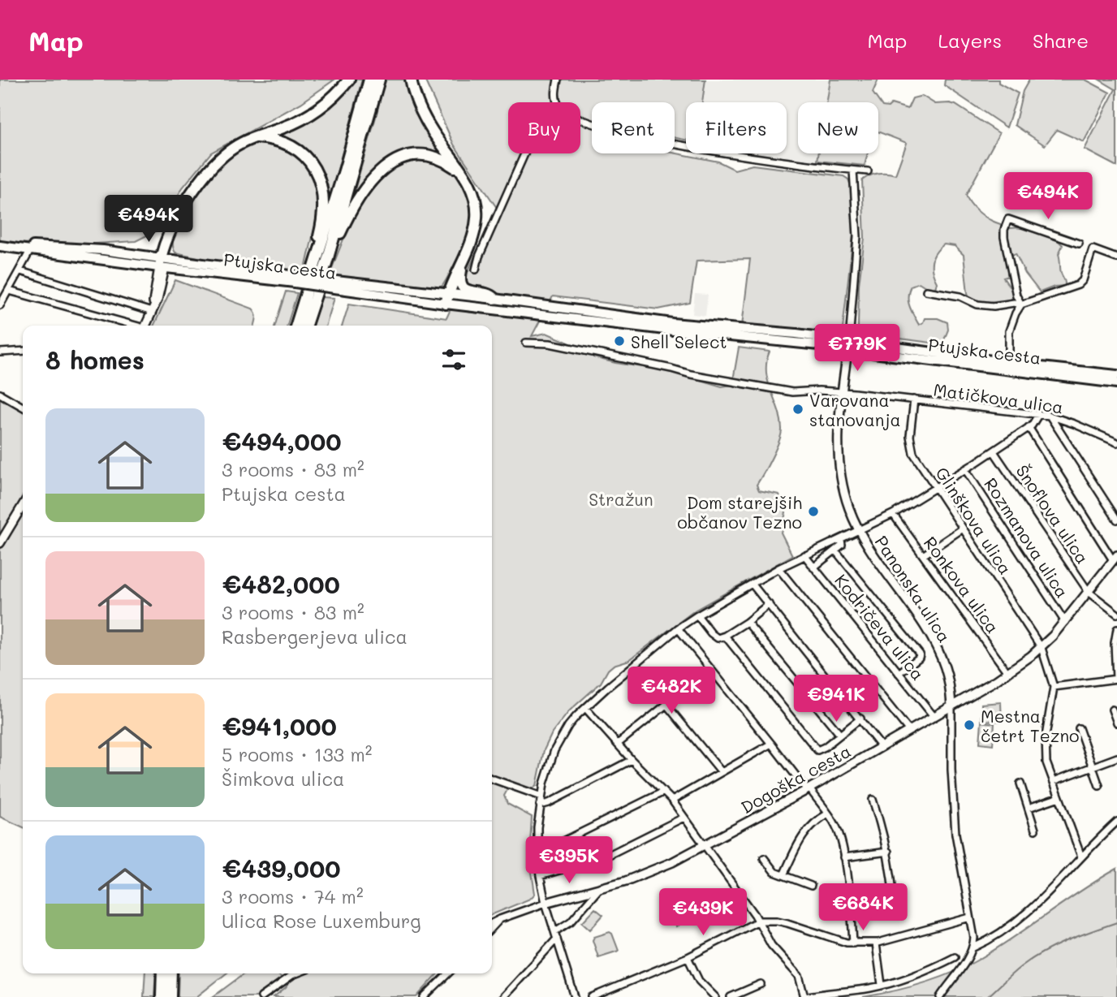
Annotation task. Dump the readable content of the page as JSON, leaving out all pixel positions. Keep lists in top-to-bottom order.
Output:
{
  "streets": {
    "main road": ["Ptujska cesta"],
    "street": [
      "Matičkova ulica",
      "Šnoflova ulica",
      "Glinškova ulica",
      "Rozmanova ulica",
      "Ronkova ulica",
      "Panonska ulica",
      "Kodričeva ulica",
      "Dogoška cesta"
    ]
  },
  "crossings": [
    ["Ptujska cesta", "Panonska ulica"],
    ["Matičkova ulica", "Glinškova ulica"],
    ["Matičkova ulica", "Panonska ulica"],
    ["Šnoflova ulica", "Dogoška cesta"],
    ["Glinškova ulica", "Dogoška cesta"],
    ["Rozmanova ulica", "Dogoška cesta"],
    ["Ronkova ulica", "Dogoška cesta"],
    ["Panonska ulica", "Dogoška cesta"],
    ["Kodričeva ulica", "Dogoška cesta"]
  ],
  "parks": ["Stražun"],
  "places": [
    "Shell Select",
    "Varovana stanovanja",
    "Dom starejših občanov Tezno",
    "Mestna četrt Tezno"
  ],
  "page": {
    "header": "Map",
    "nav": ["Map", "Layers", "Share"],
    "chip": [
      "Buy",
      "Rent",
      "Filters",
      "New"
    ],
    "price": [
      "€494K",
      "€494K",
      "€779K",
      "€482K",
      "€941K",
      "€395K",
      "€684K",
      "€439K"
    ],
    "heading": "8 homes",
    "list": [
      {
        "name": "€494,000",
        "note": "3 rooms · 83 m² · Ptujska cesta"
      },
      {
        "name": "€482,000",
        "note": "3 rooms · 83 m² · Rasbergerjeva ulica"
      },
      {
        "name": "€941,000",
        "note": "5 rooms · 133 m² · Šimkova ulica"
      },
      {
        "name": "€439,000",
        "note": "3 rooms · 74 m² · Ulica Rose Luxemburg"
      }
    ]
  }
}
